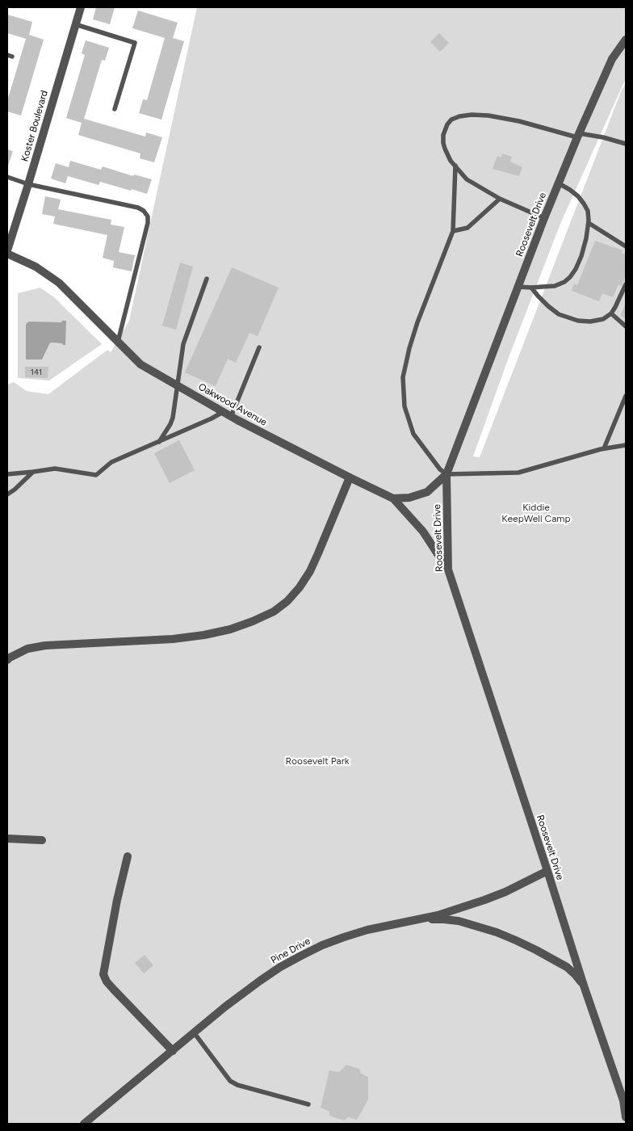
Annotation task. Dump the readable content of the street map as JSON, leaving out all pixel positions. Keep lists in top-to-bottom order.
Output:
{
  "streets": {
    "street": [
      "Koster Boulevard",
      "Roosevelt Drive",
      "Oakwood Avenue",
      "Pine Drive"
    ]
  },
  "crossings": [
    ["Roosevelt Drive", "Oakwood Avenue"],
    ["Roosevelt Drive", "Pine Drive"]
  ],
  "parks": ["Kiddie KeepWell Camp", "Roosevelt Park"],
  "house_numbers": ["141"]
}
